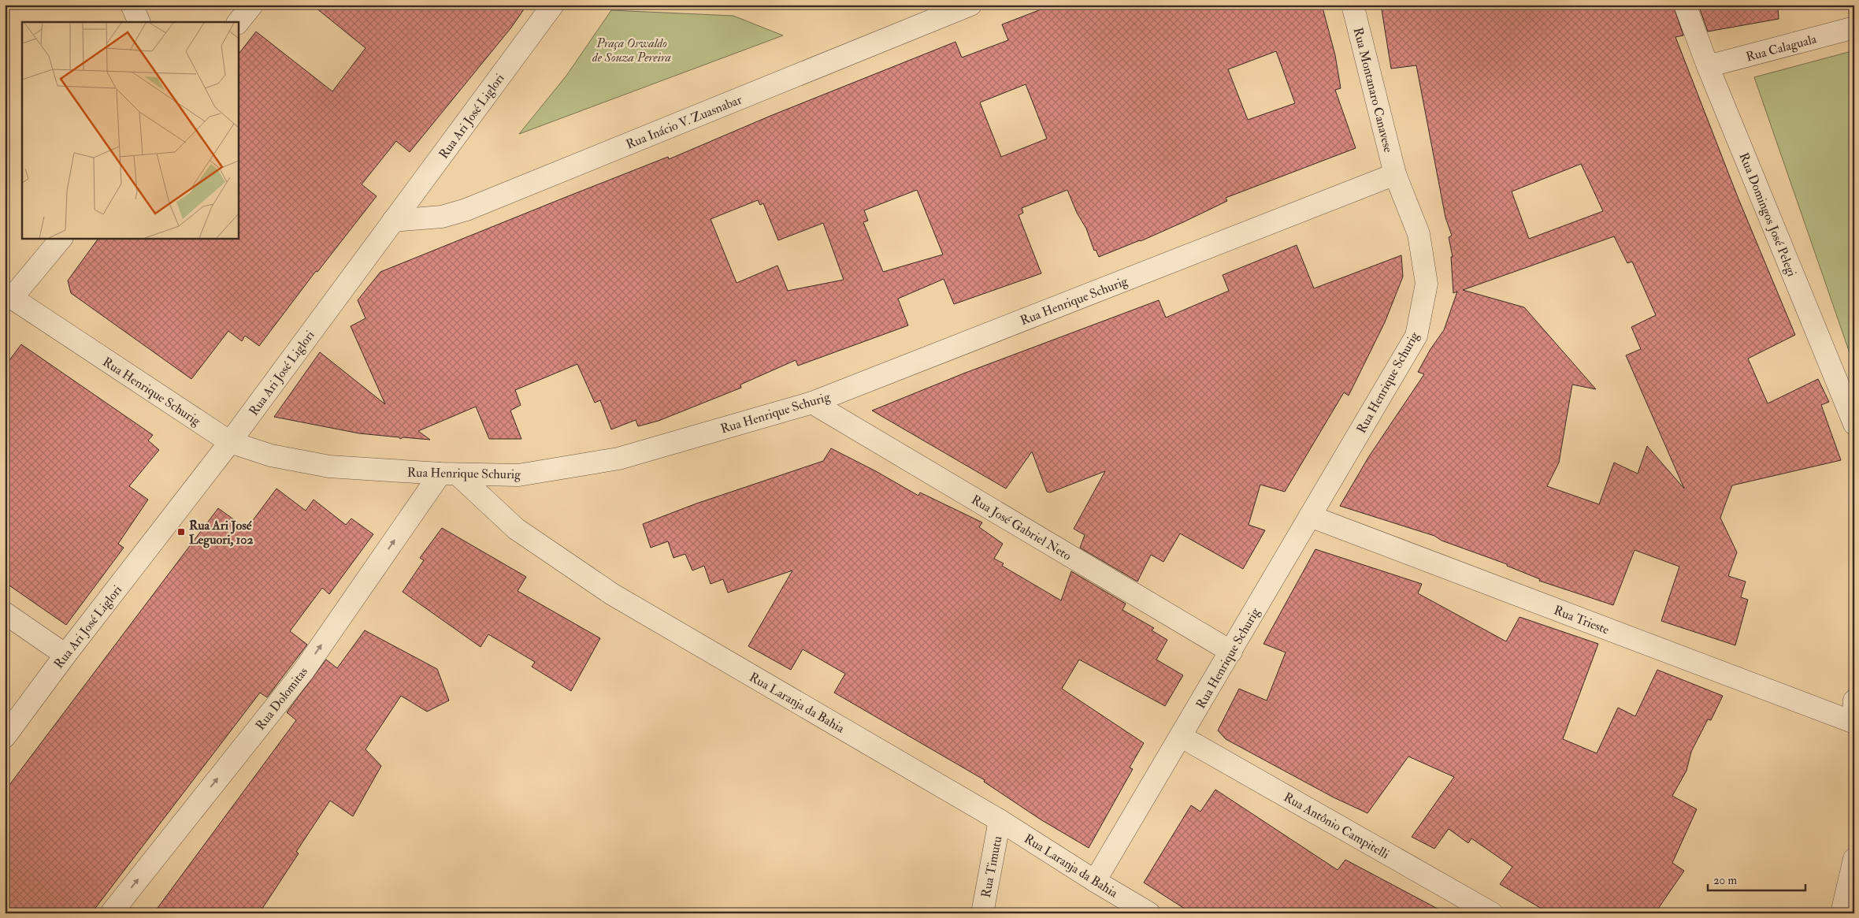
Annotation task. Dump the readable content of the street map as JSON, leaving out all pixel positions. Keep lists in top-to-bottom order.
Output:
{
  "streets": {
    "street": [
      "Rua Calaguala",
      "Rua Montanaro Canavese",
      "Rua Ari José Liglori",
      "Rua Inácio V. Zuasnabar",
      "Rua Domingos José Pelegi",
      "Rua Henrique Schurig",
      "Rua José Gabriel Neto",
      "Rua Trieste",
      "Rua Dolomitas",
      "Rua Laranja da Bahia",
      "Rua Antônio Campitelli",
      "Rua Timutu"
    ]
  },
  "crossings": [
    ["Rua Calaguala", "Rua Domingos José Pelegi"],
    ["Rua Montanaro Canavese", "Rua Henrique Schurig"],
    ["Rua Ari José Liglori", "Rua Inácio V. Zuasnabar"],
    ["Rua Ari José Liglori", "Rua Henrique Schurig"],
    ["Rua Henrique Schurig", "Rua José Gabriel Neto"],
    ["Rua Henrique Schurig", "Rua Trieste"],
    ["Rua Henrique Schurig", "Rua Dolomitas"],
    ["Rua Henrique Schurig", "Rua Laranja da Bahia"],
    ["Rua Henrique Schurig", "Rua Antônio Campitelli"],
    ["Rua Dolomitas", "Rua Laranja da Bahia"],
    ["Rua Laranja da Bahia", "Rua Timutu"]
  ],
  "one_way": ["Rua Dolomitas"],
  "parks": ["Praça Oswaldo de Souza Pereira"],
  "places": {
    "transit": ["Rua Ari José Leguori, 102"]
  },
  "scale_bar": "20 m"
}
